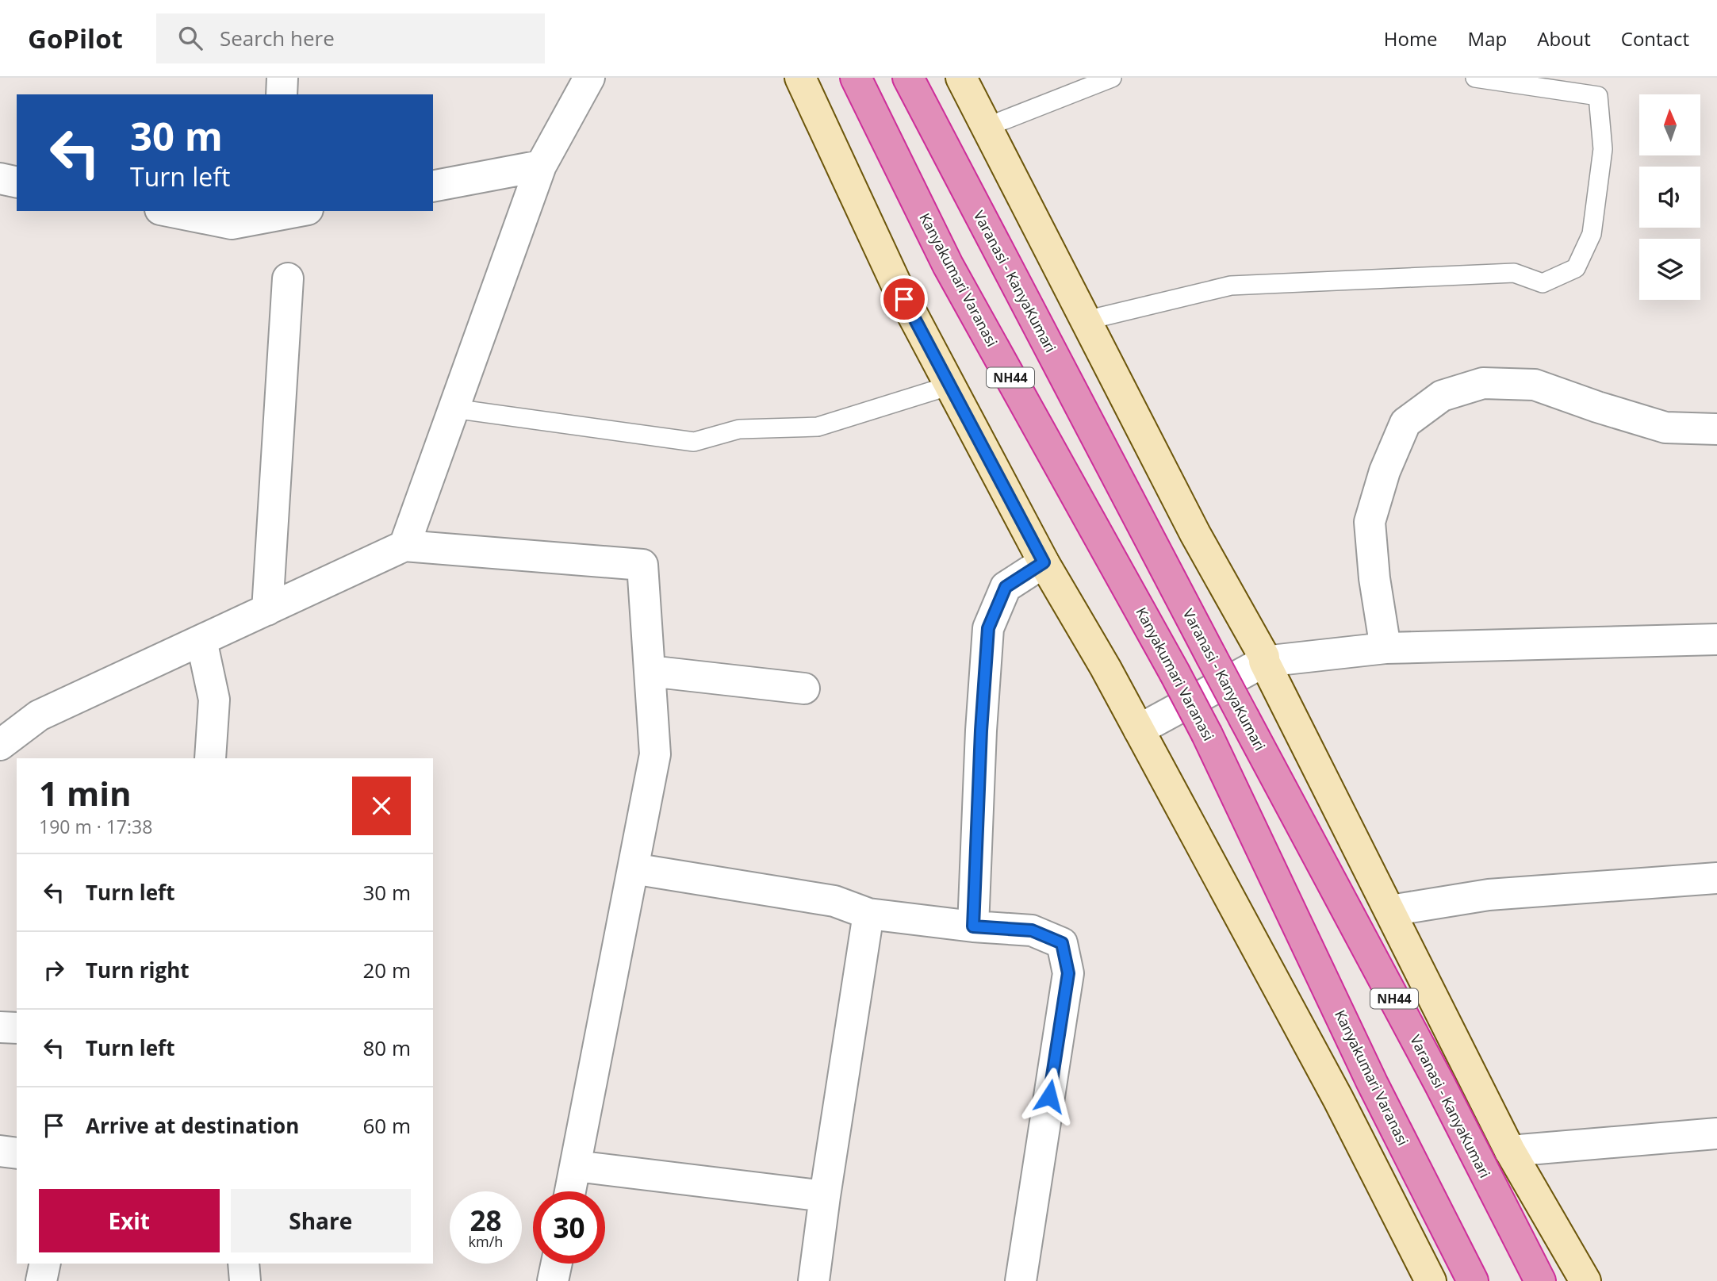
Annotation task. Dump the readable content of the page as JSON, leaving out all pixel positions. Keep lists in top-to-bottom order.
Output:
{
  "streets": {
    "highway": ["Kanyakumari Varanasi", "Varanasi - KanyaKumari", "NH44"]
  },
  "north": "top",
  "page": {
    "header": "GoPilot",
    "search": "Search here",
    "nav": [
      "Home",
      "Map",
      "About",
      "Contact"
    ],
    "turn": ["30 m", "Turn left"],
    "heading": ["1 min", "190 m · 17:38"],
    "list": [
      {
        "name": "Turn left",
        "value": "30 m"
      },
      {
        "name": "Turn right",
        "value": "20 m"
      },
      {
        "name": "Turn left",
        "value": "80 m"
      },
      {
        "name": "Arrive at destination",
        "value": "60 m"
      }
    ],
    "buttons": ["Exit", "Share"],
    "speed": "28 km/h",
    "limit": "30"
  }
}
